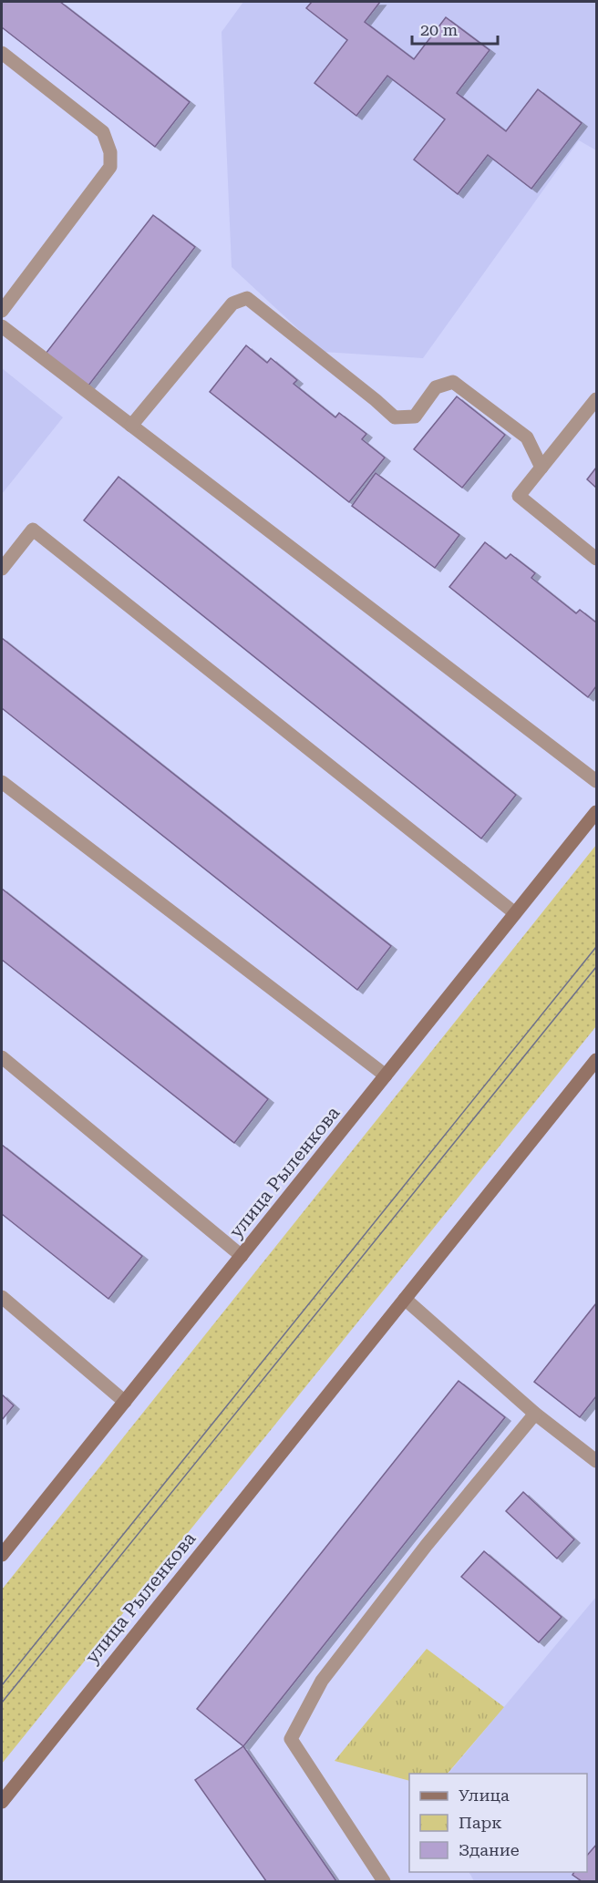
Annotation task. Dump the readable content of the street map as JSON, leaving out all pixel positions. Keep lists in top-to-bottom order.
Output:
{
  "streets": {
    "main road": ["улица Рыленкова"]
  },
  "legend": ["Улица", "Парк", "Здание"],
  "scale_bar": "20 m"
}
